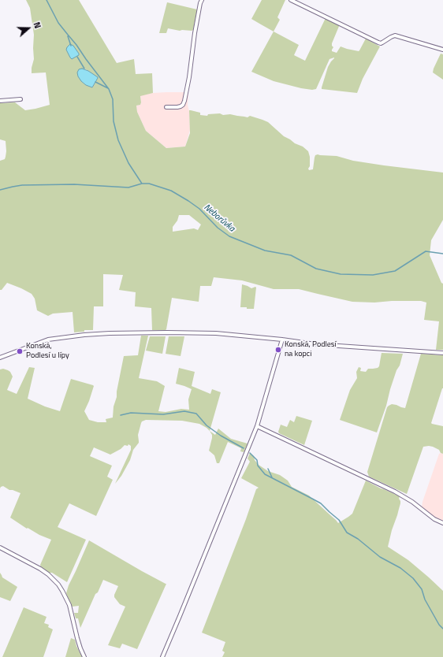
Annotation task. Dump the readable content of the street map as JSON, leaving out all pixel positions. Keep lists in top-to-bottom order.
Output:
{
  "water": ["Neborůvka"],
  "places": ["Konská, Podlesí na kopci", "Konská, Podlesí u lípy"],
  "north": "right"
}
